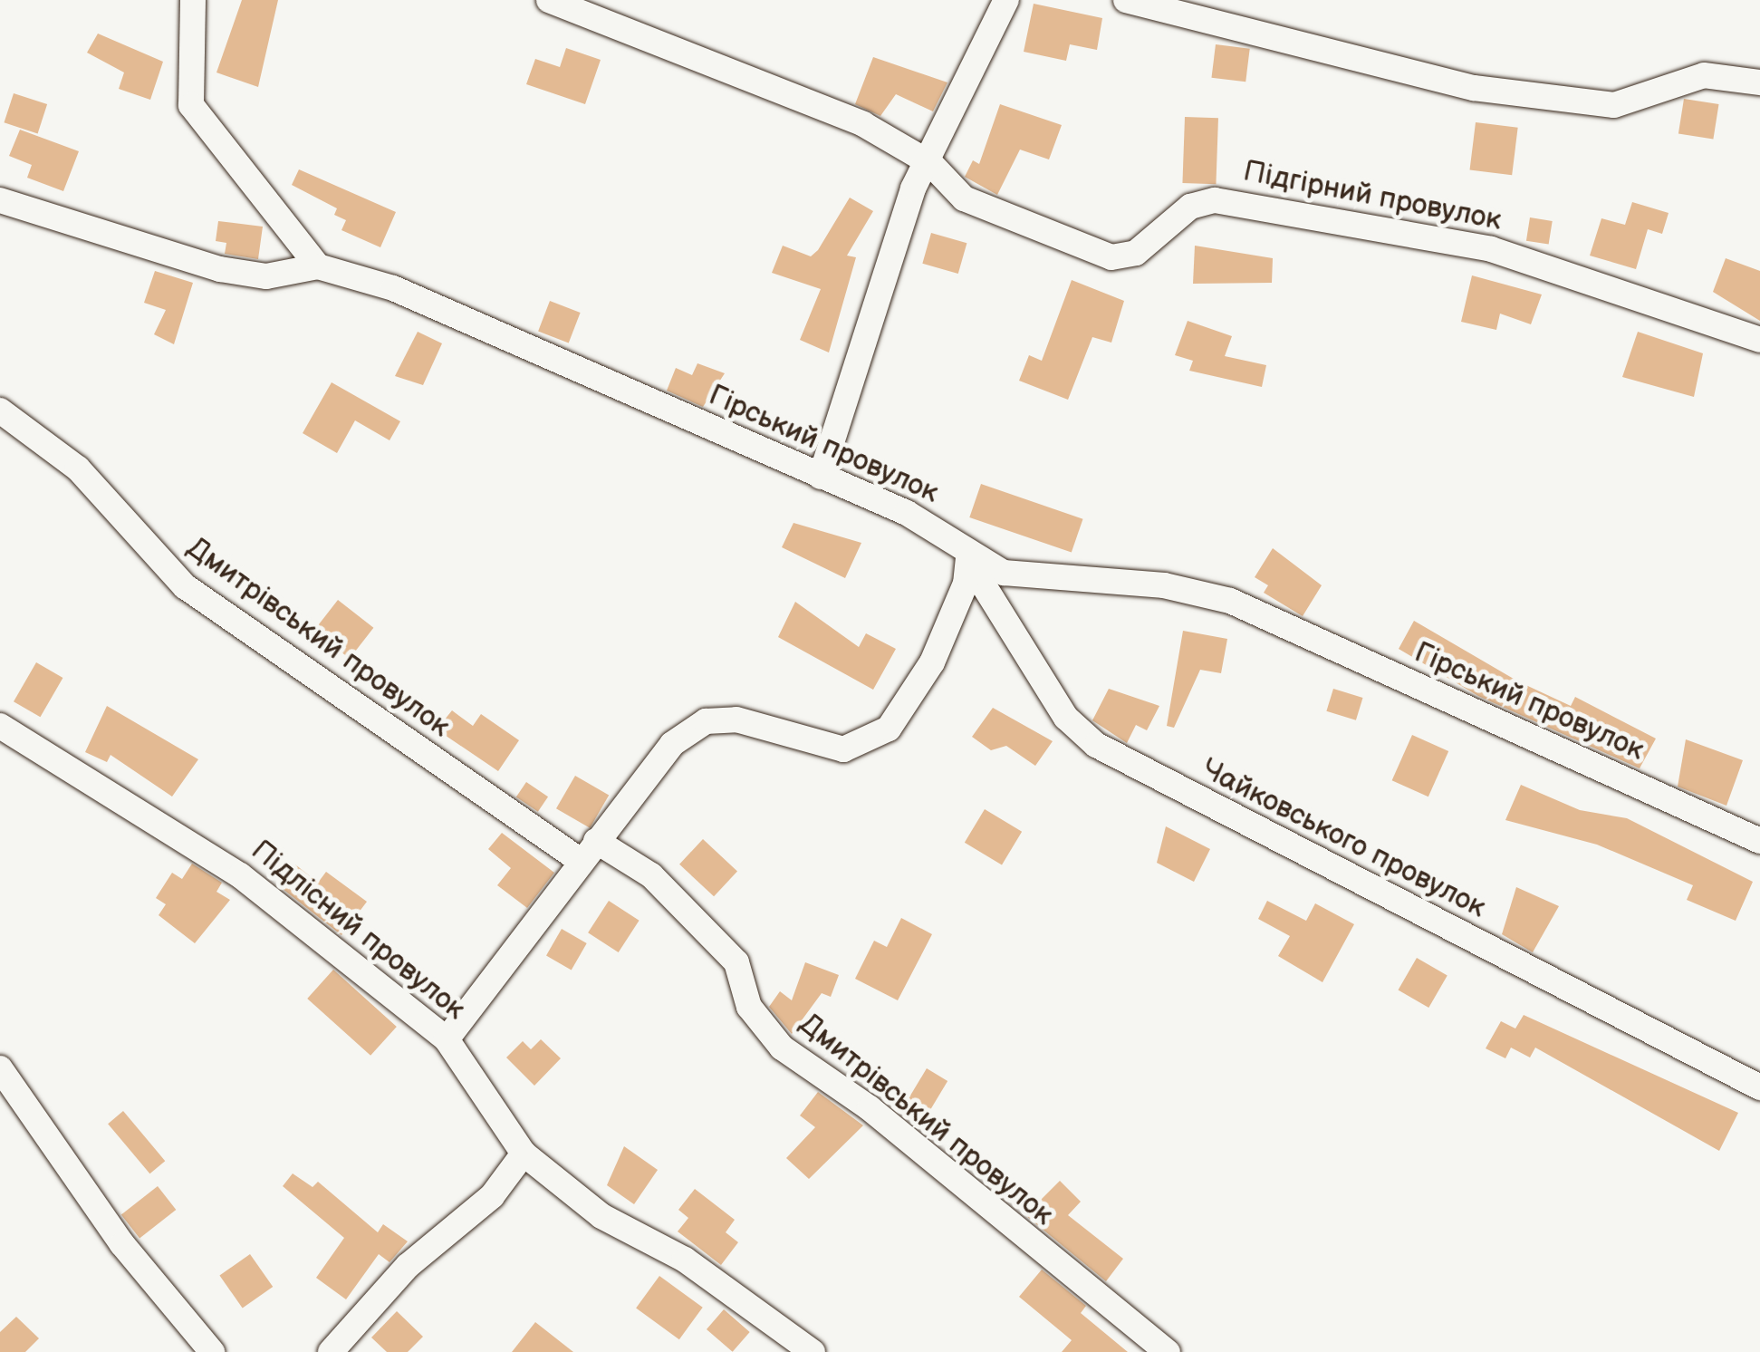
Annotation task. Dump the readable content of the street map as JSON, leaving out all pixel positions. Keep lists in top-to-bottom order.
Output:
{
  "streets": {
    "street": [
      "Підгірний провулок",
      "Гірський провулок",
      "Дмитрівський провулок",
      "Чайковського провулок",
      "Підлісний провулок"
    ]
  },
  "crossings": [
    ["Гірський провулок", "Чайковського провулок"]
  ]
}
